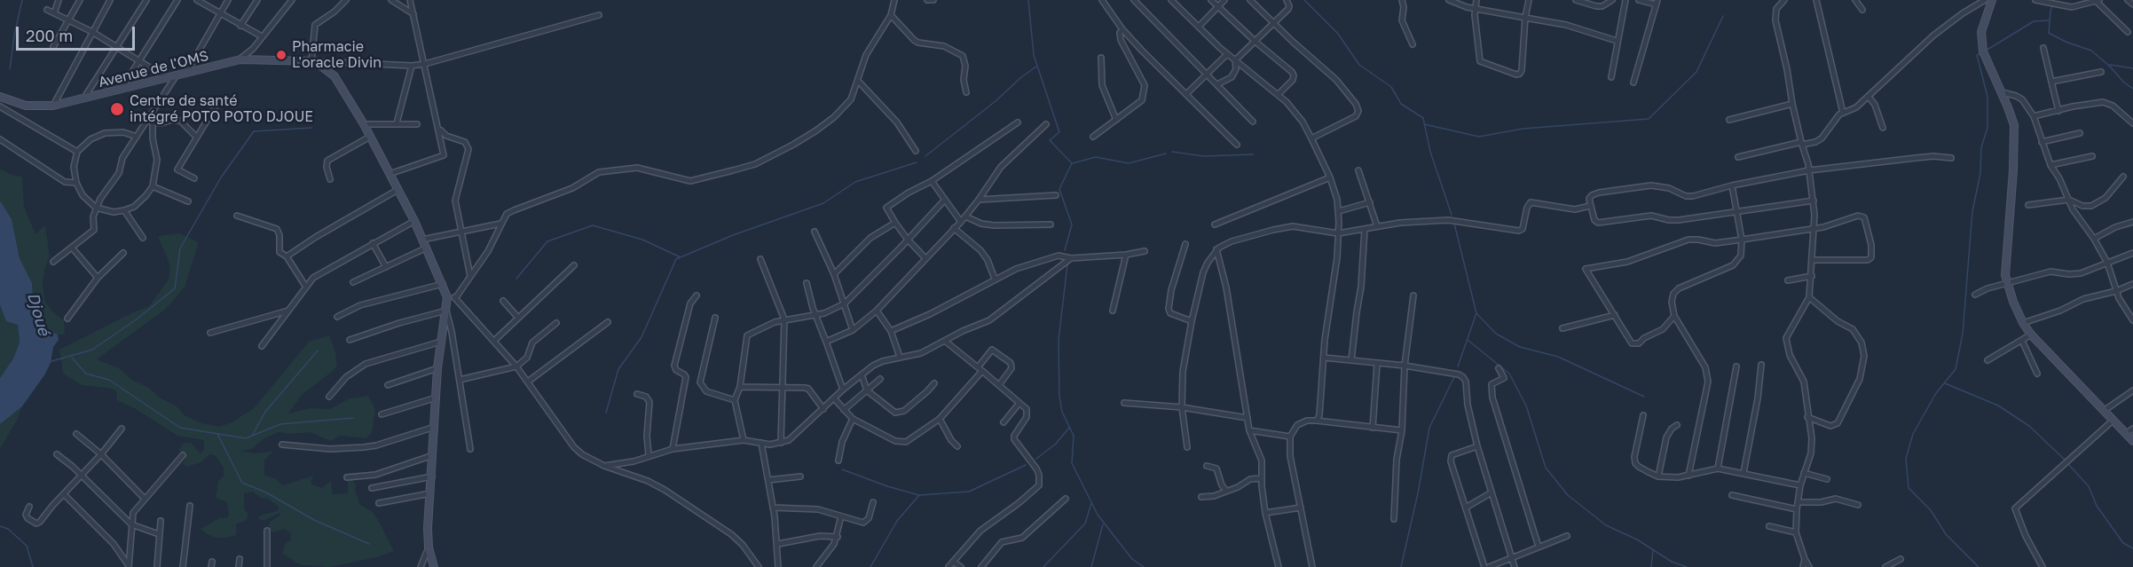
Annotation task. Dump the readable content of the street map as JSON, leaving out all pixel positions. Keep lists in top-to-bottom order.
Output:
{
  "streets": {
    "street": ["Avenue de l'OMS"]
  },
  "water": ["Djoué"],
  "places": ["Pharmacie L'oracle Divin", "Centre de santé intégré POTO POTO DJOUE"],
  "scale_bar": "200 m"
}
